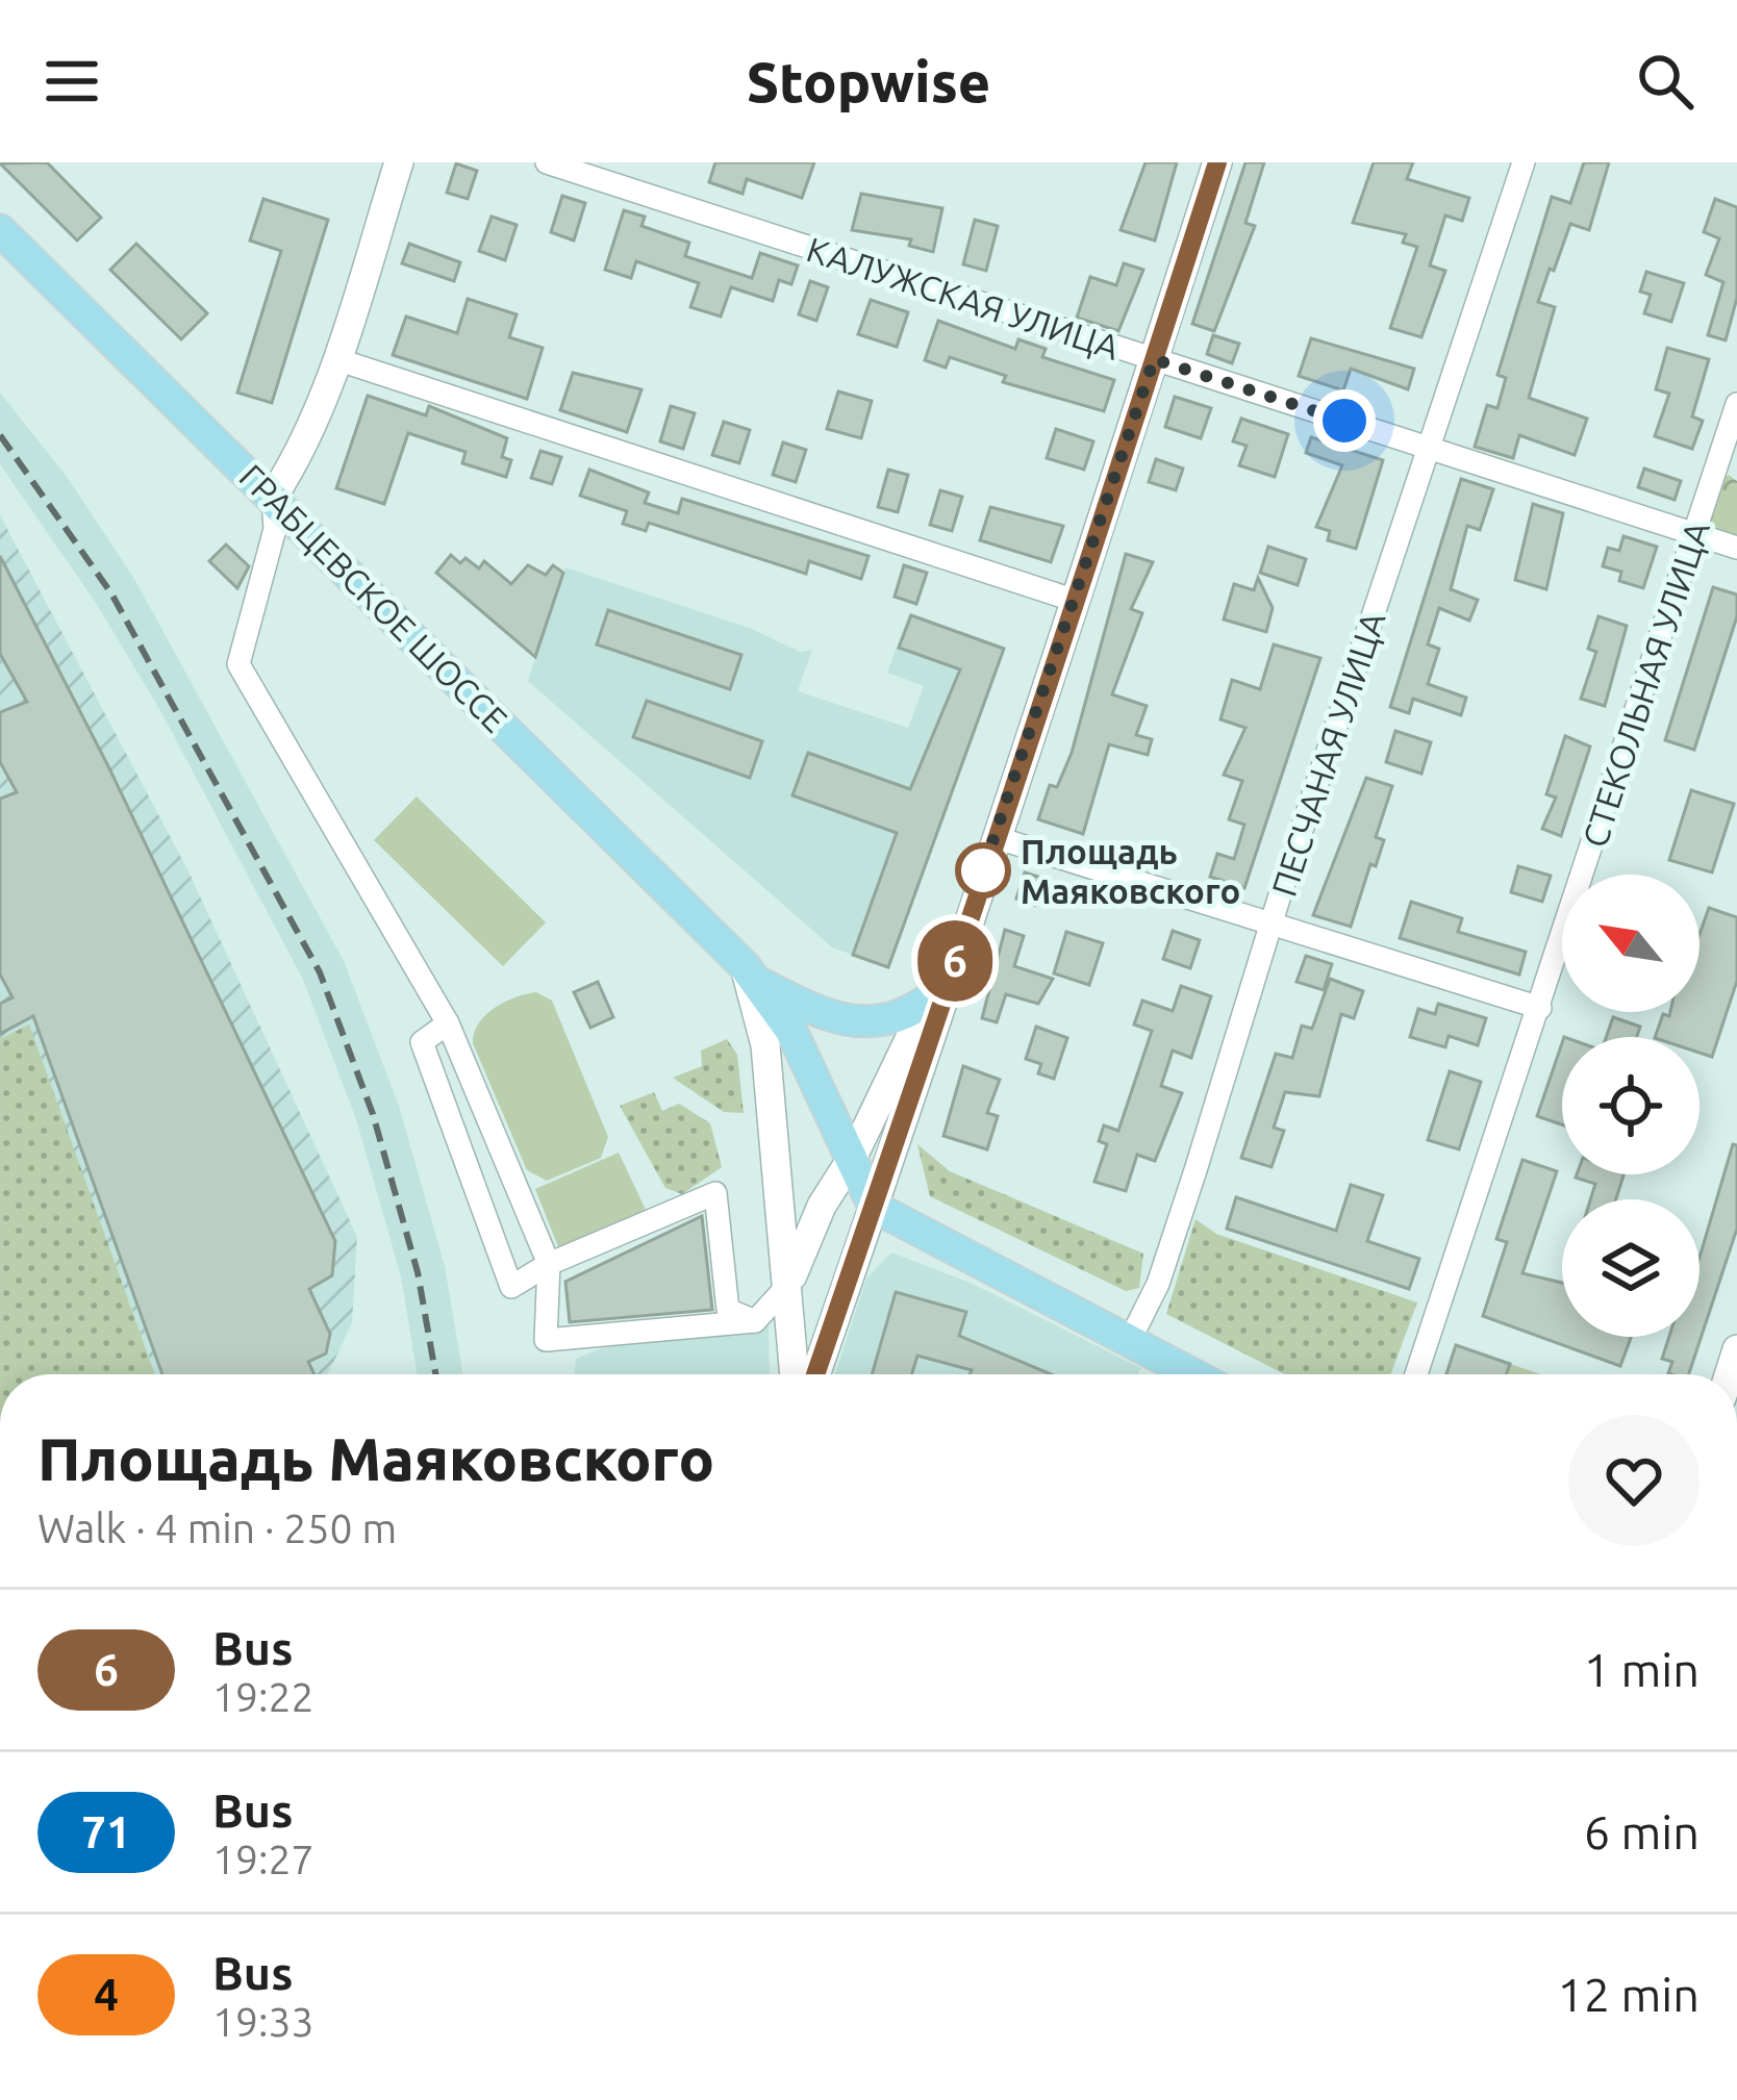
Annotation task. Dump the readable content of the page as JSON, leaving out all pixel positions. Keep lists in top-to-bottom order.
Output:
{
  "streets": {
    "main road": ["ГРАБЦЕВСКОЕ ШОССЕ"],
    "street": ["КАЛУЖСКАЯ УЛИЦА", "СТЕКОЛЬНАЯ УЛИЦА", "ПЕСЧАНАЯ УЛИЦА"]
  },
  "crossings": [
    ["КАЛУЖСКАЯ УЛИЦА", "СТЕКОЛЬНАЯ УЛИЦА"],
    ["КАЛУЖСКАЯ УЛИЦА", "ПЕСЧАНАЯ УЛИЦА"]
  ],
  "places": ["Площадь Маяковского"],
  "lines": ["bus line 6"],
  "north": "top left",
  "page": {
    "header": "Stopwise",
    "on_map": "6",
    "heading": ["Площадь Маяковского", "Walk · 4 min · 250 m"],
    "list": [
      {
        "mark": "6",
        "name": "Bus",
        "note": "19:22",
        "value": "1 min"
      },
      {
        "mark": "71",
        "name": "Bus",
        "note": "19:27",
        "value": "6 min"
      },
      {
        "mark": "4",
        "name": "Bus",
        "note": "19:33",
        "value": "12 min"
      }
    ]
  }
}
